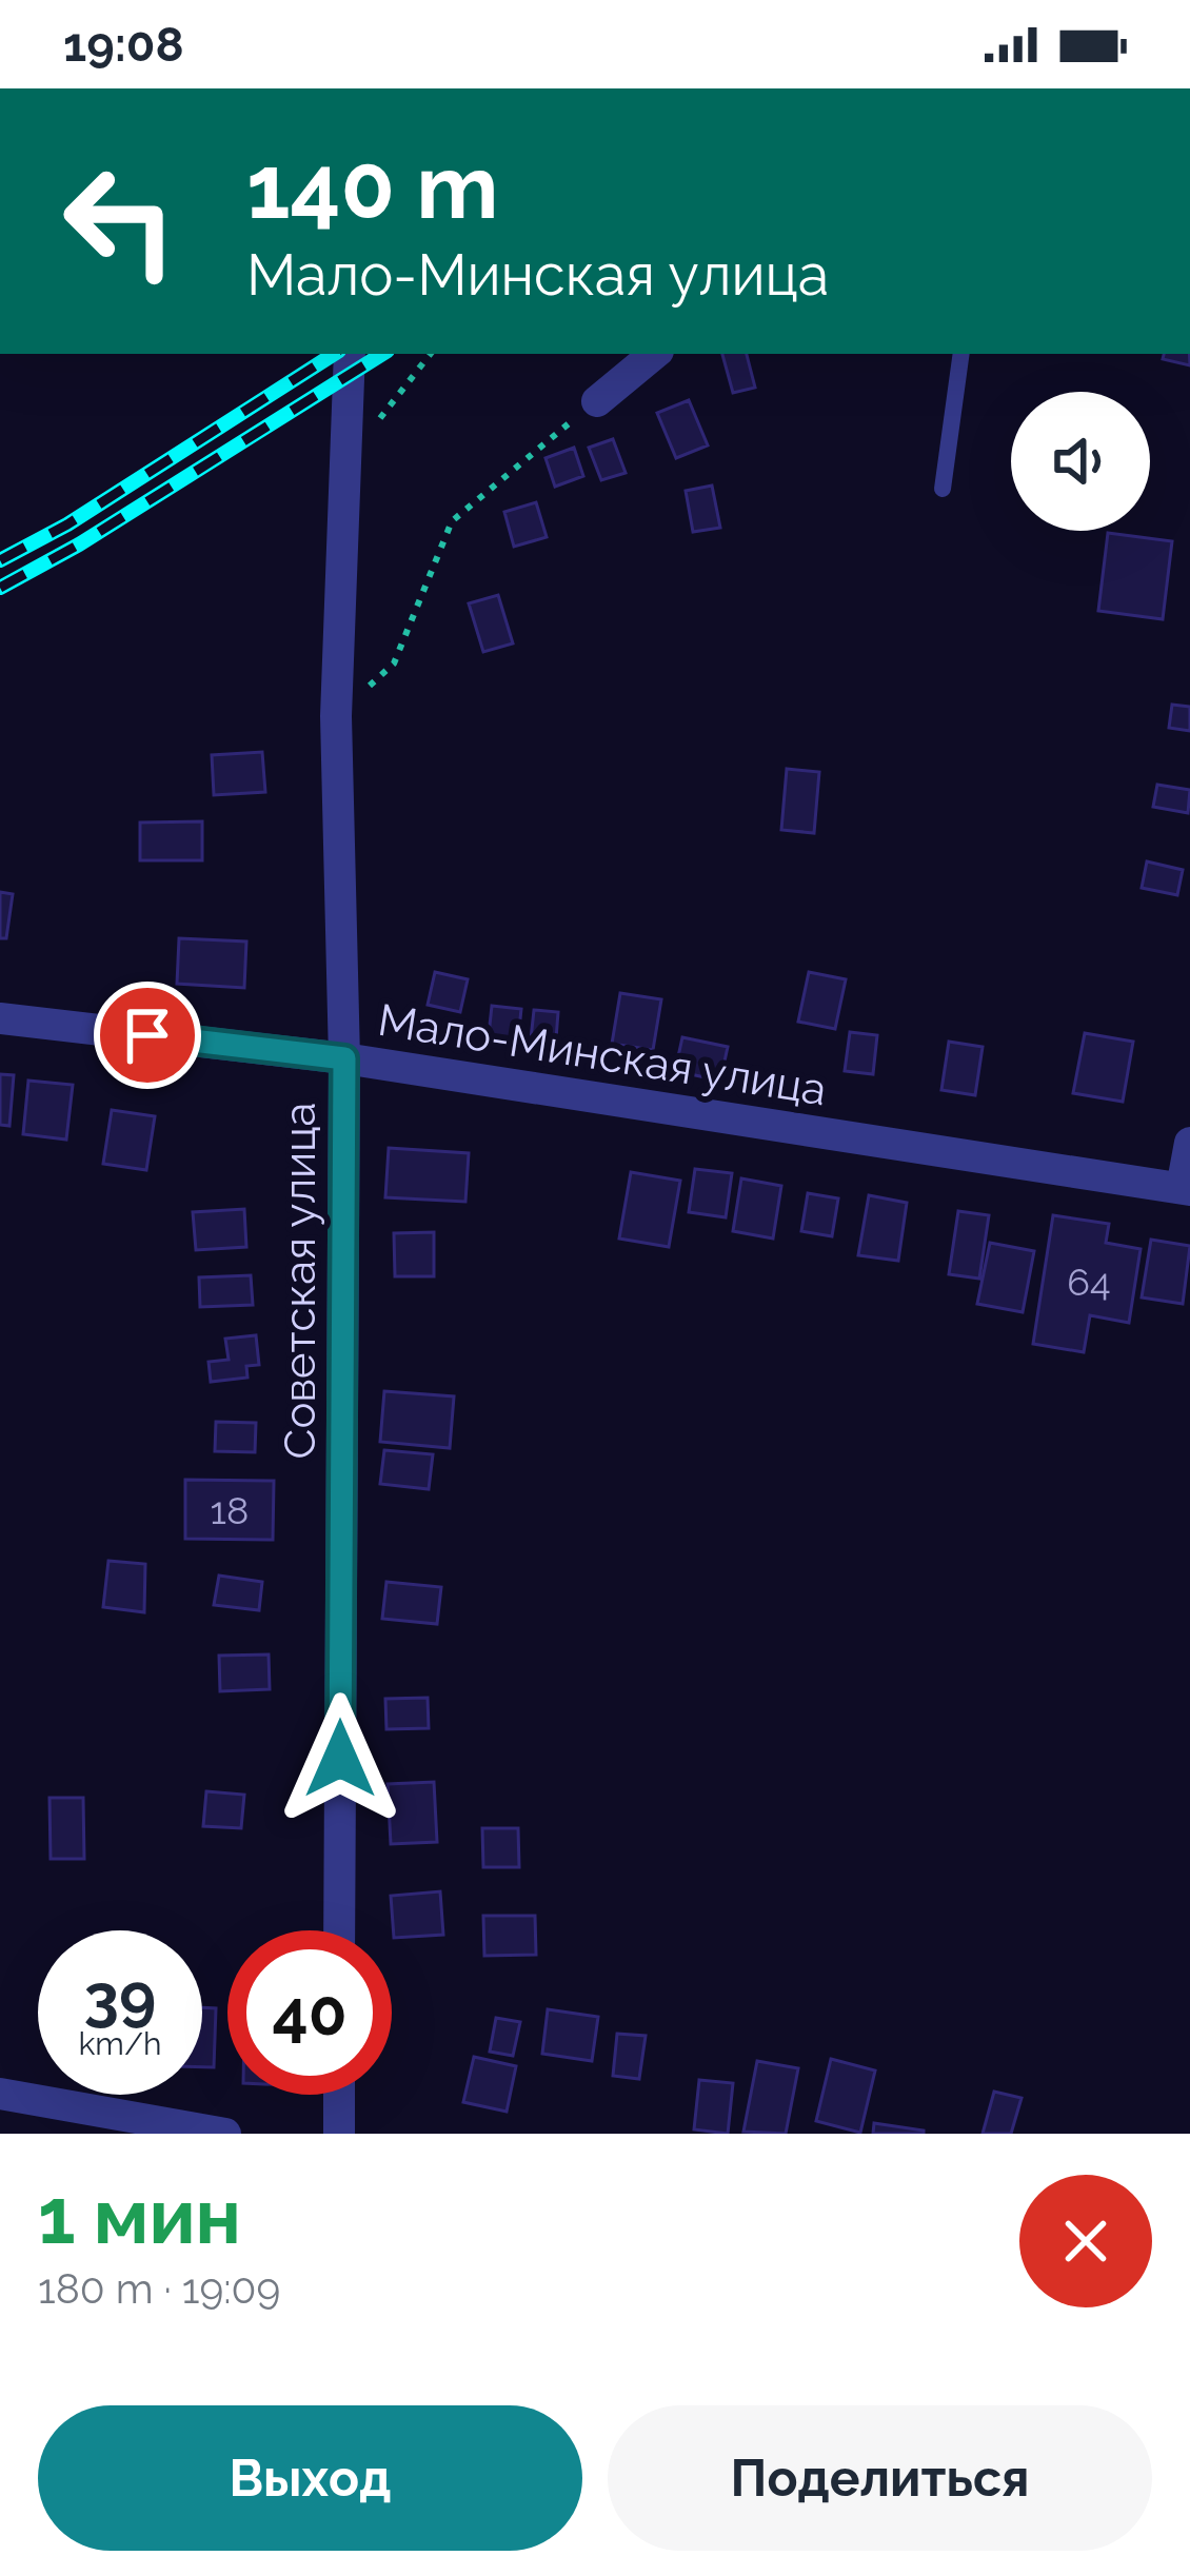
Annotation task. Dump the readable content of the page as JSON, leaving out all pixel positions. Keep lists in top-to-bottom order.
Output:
{
  "streets": {
    "street": ["Мало-Минская улица", "Советская улица"]
  },
  "crossings": [
    ["Мало-Минская улица", "Советская улица"]
  ],
  "house_numbers": ["64", "18"],
  "page": {
    "status": "19:08",
    "turn": ["140 m", "Мало-Минская улица"],
    "speed": "39 km/h",
    "limit": "40",
    "heading": ["1 мин", "180 m · 19:09"],
    "buttons": ["Выход", "Поделиться"]
  }
}
